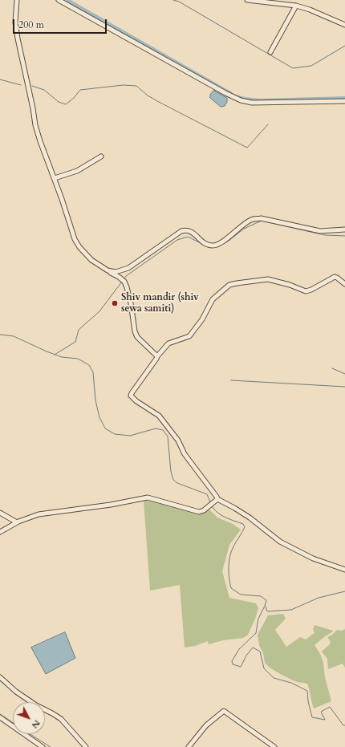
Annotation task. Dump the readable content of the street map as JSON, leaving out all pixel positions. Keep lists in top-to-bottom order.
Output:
{
  "places": ["Shiv mandir (shiv sewa samiti)"],
  "scale_bar": "200 m",
  "north": "bottom right"
}
